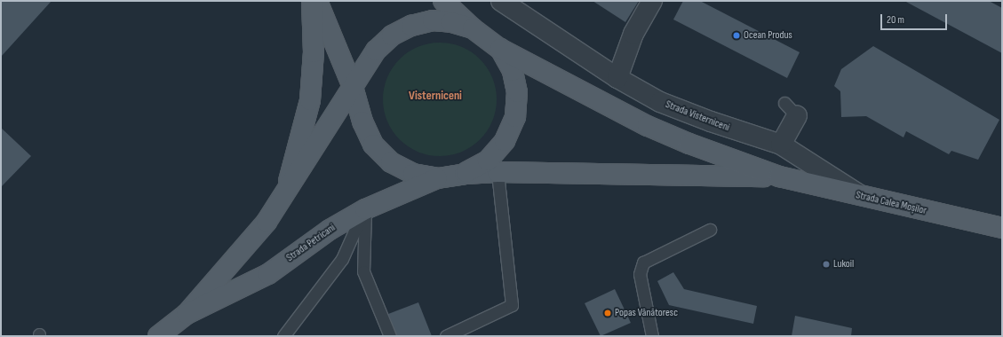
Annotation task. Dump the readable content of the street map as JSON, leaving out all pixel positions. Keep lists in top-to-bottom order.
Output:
{
  "streets": {
    "main road": ["Strada Calea Moșilor", "Strada Petricani"],
    "street": ["Strada Visterniceni"]
  },
  "crossings": [
    ["Strada Visterniceni", "Strada Calea Moșilor"]
  ],
  "districts": ["Visterniceni"],
  "places": ["Ocean Produs", "Lukoil", "Popas Vânătoresc"],
  "scale_bar": "20 m"
}
